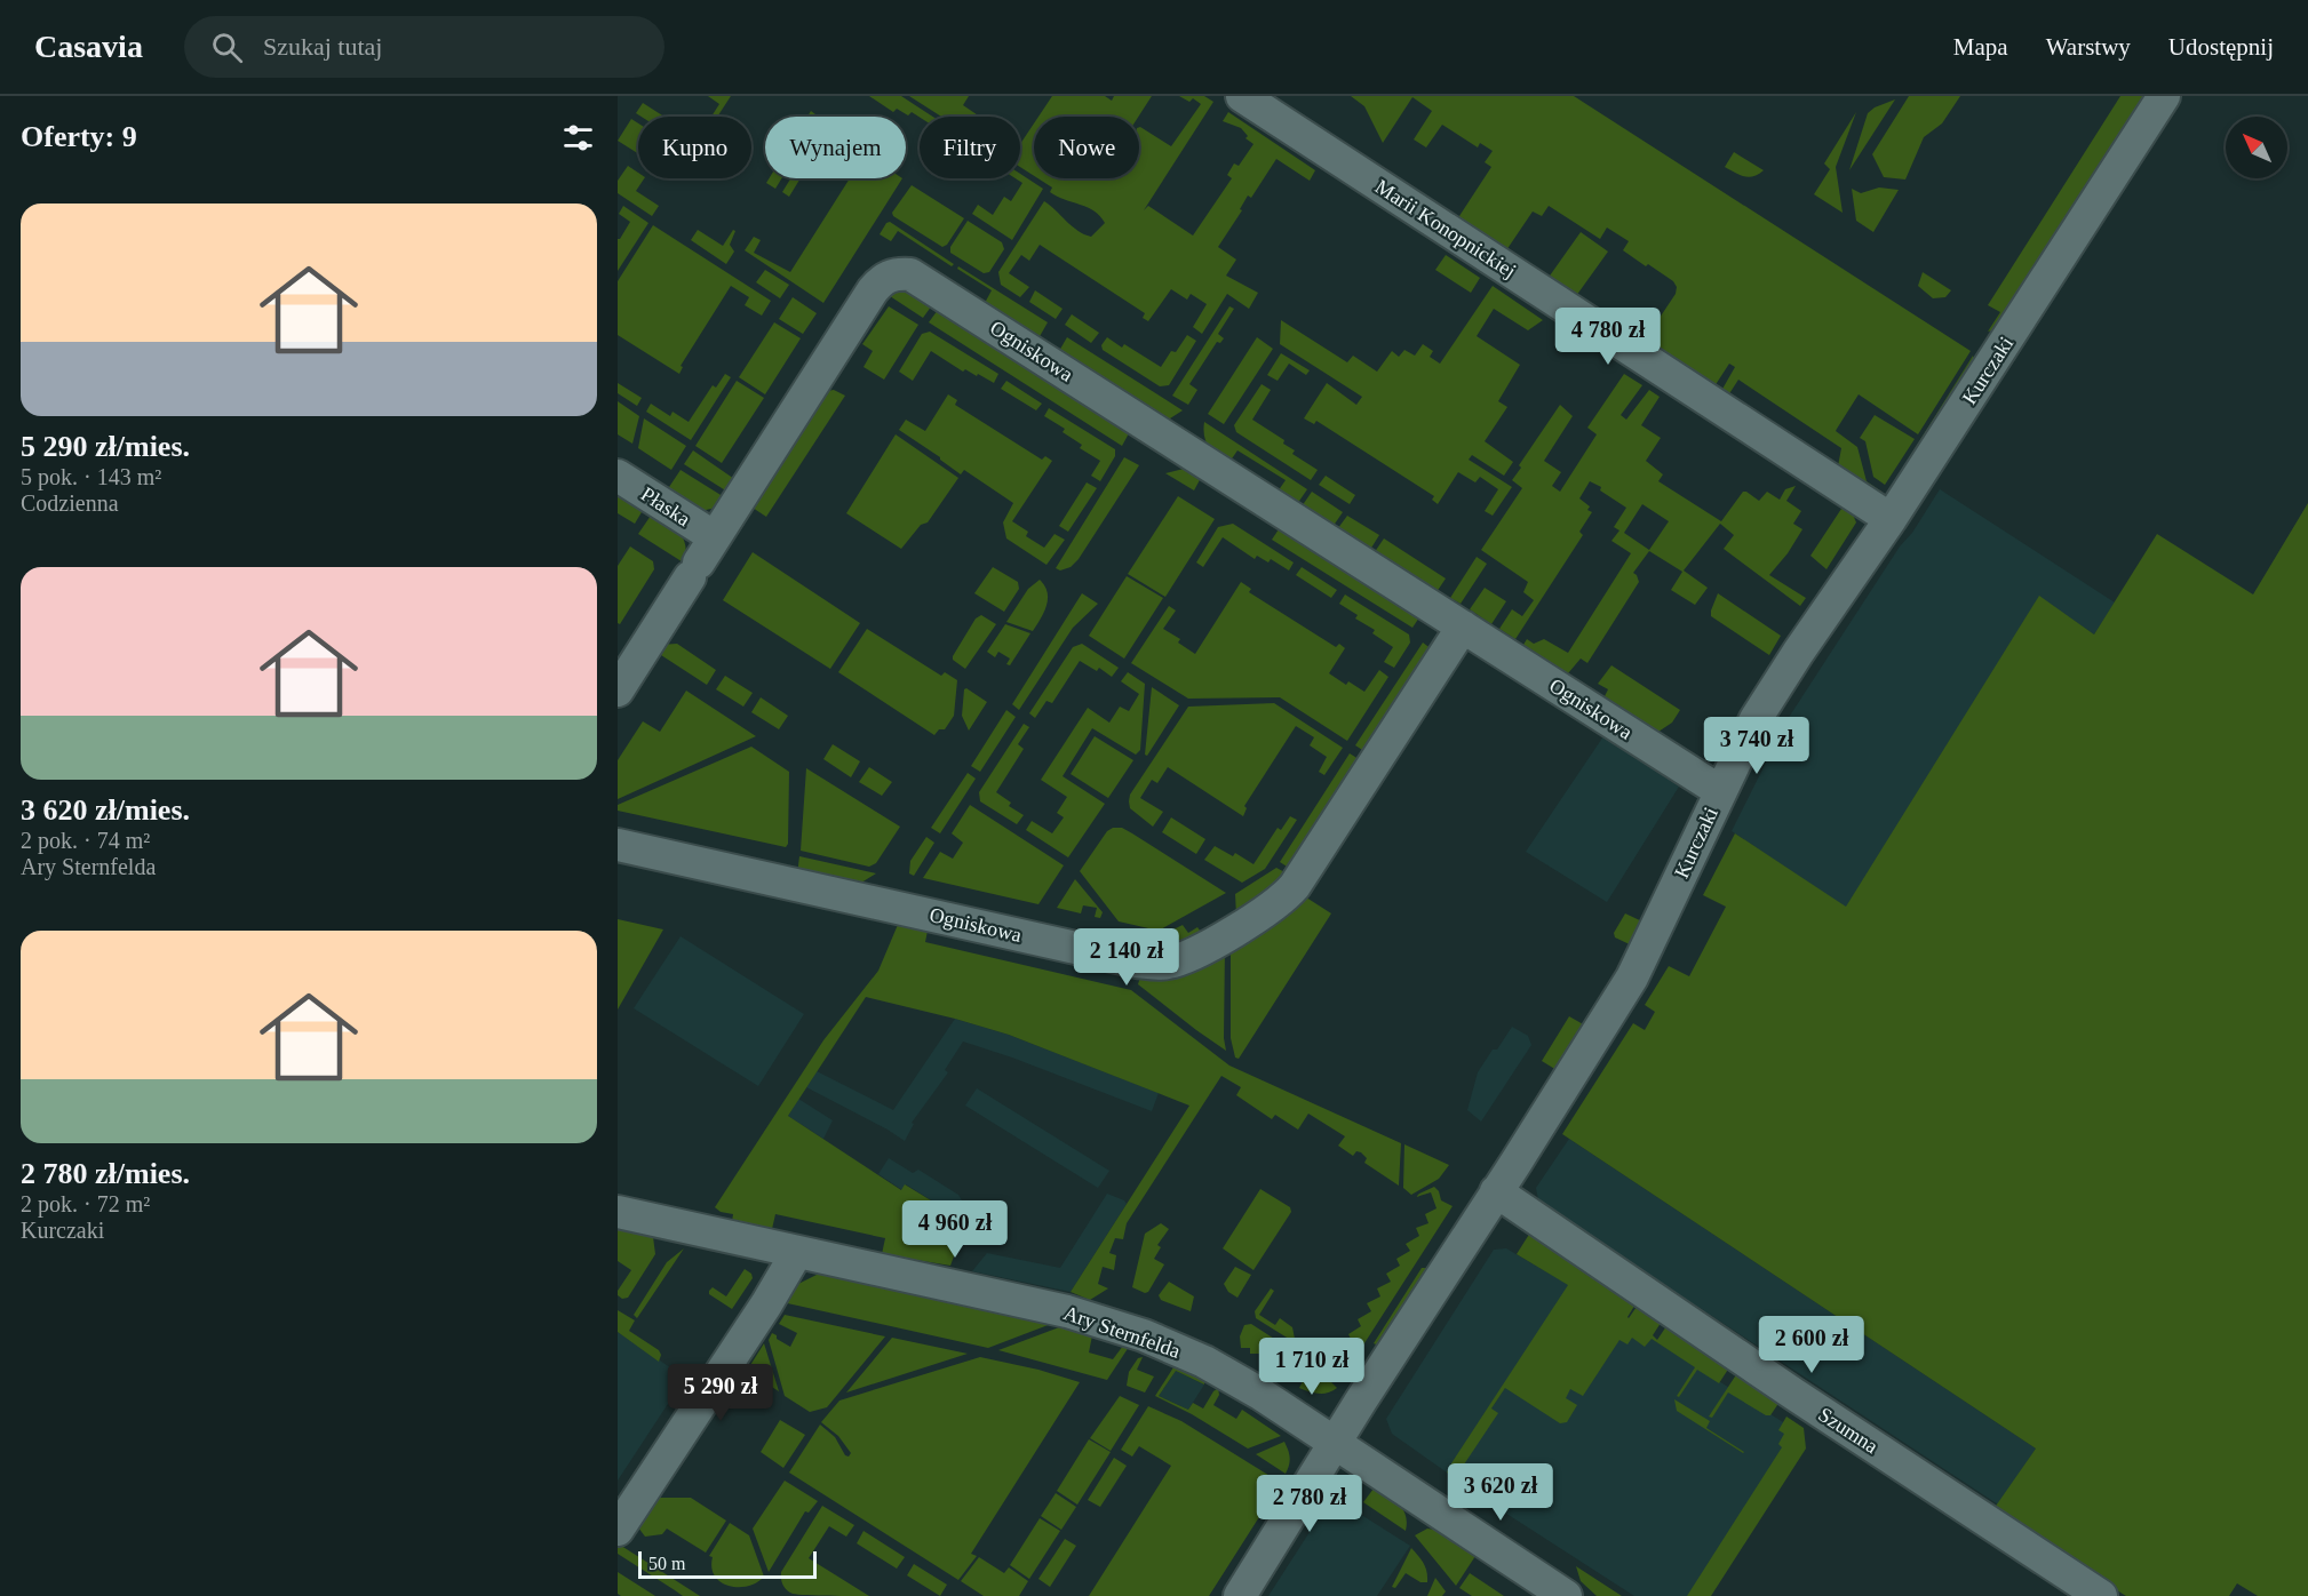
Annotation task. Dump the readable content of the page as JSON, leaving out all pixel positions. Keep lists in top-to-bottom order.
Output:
{
  "streets": {
    "street": [
      "Marii Konopnickiej",
      "Ogniskowa",
      "Kurczaki",
      "Płaska",
      "Ary Sternfelda",
      "Szumna"
    ]
  },
  "crossings": [
    ["Marii Konopnickiej", "Kurczaki"],
    ["Ogniskowa", "Kurczaki"],
    ["Ogniskowa", "Płaska"],
    ["Kurczaki", "Ary Sternfelda"],
    ["Kurczaki", "Szumna"]
  ],
  "scale_bar": "50 m",
  "north": "top left",
  "page": {
    "header": "Casavia",
    "search": "Szukaj tutaj",
    "nav": ["Mapa", "Warstwy", "Udostępnij"],
    "heading": "Oferty: 9",
    "chip": [
      "Kupno",
      "Wynajem",
      "Filtry",
      "Nowe"
    ],
    "list": [
      {
        "name": "5 290 zł/mies.",
        "note": "5 pok. · 143 m² · Codzienna"
      },
      {
        "name": "3 620 zł/mies.",
        "note": "2 pok. · 74 m² · Ary Sternfelda"
      },
      {
        "name": "2 780 zł/mies.",
        "note": "2 pok. · 72 m² · Kurczaki"
      }
    ],
    "price": [
      "4 780 zł",
      "3 740 zł",
      "2 140 zł",
      "4 960 zł",
      "2 600 zł",
      "1 710 zł",
      "5 290 zł",
      "3 620 zł",
      "2 780 zł"
    ],
    "scale": "50 m"
  }
}
